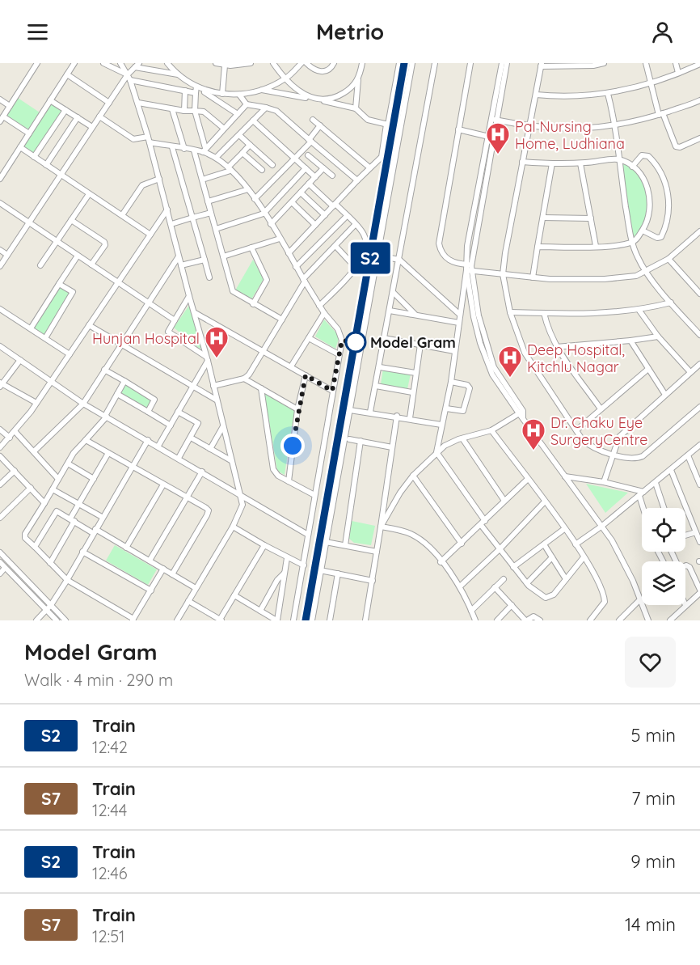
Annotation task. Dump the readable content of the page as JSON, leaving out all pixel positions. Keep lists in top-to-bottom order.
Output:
{
  "places": {
    "hospital": [
      "Pal Nursing Home, Ludhiana",
      "Hunjan Hospital",
      "Deep Hospital, Kitchlu Nagar",
      "Dr. Chaku Eye SurgeryCentre"
    ],
    "other": ["Model Gram"]
  },
  "page": {
    "header": "Metrio",
    "on_map": "S2",
    "heading": ["Model Gram", "Walk · 4 min · 290 m"],
    "list": [
      {
        "mark": "S2",
        "name": "Train",
        "note": "12:42",
        "value": "5 min"
      },
      {
        "mark": "S7",
        "name": "Train",
        "note": "12:44",
        "value": "7 min"
      },
      {
        "mark": "S2",
        "name": "Train",
        "note": "12:46",
        "value": "9 min"
      },
      {
        "mark": "S7",
        "name": "Train",
        "note": "12:51",
        "value": "14 min"
      }
    ]
  }
}
